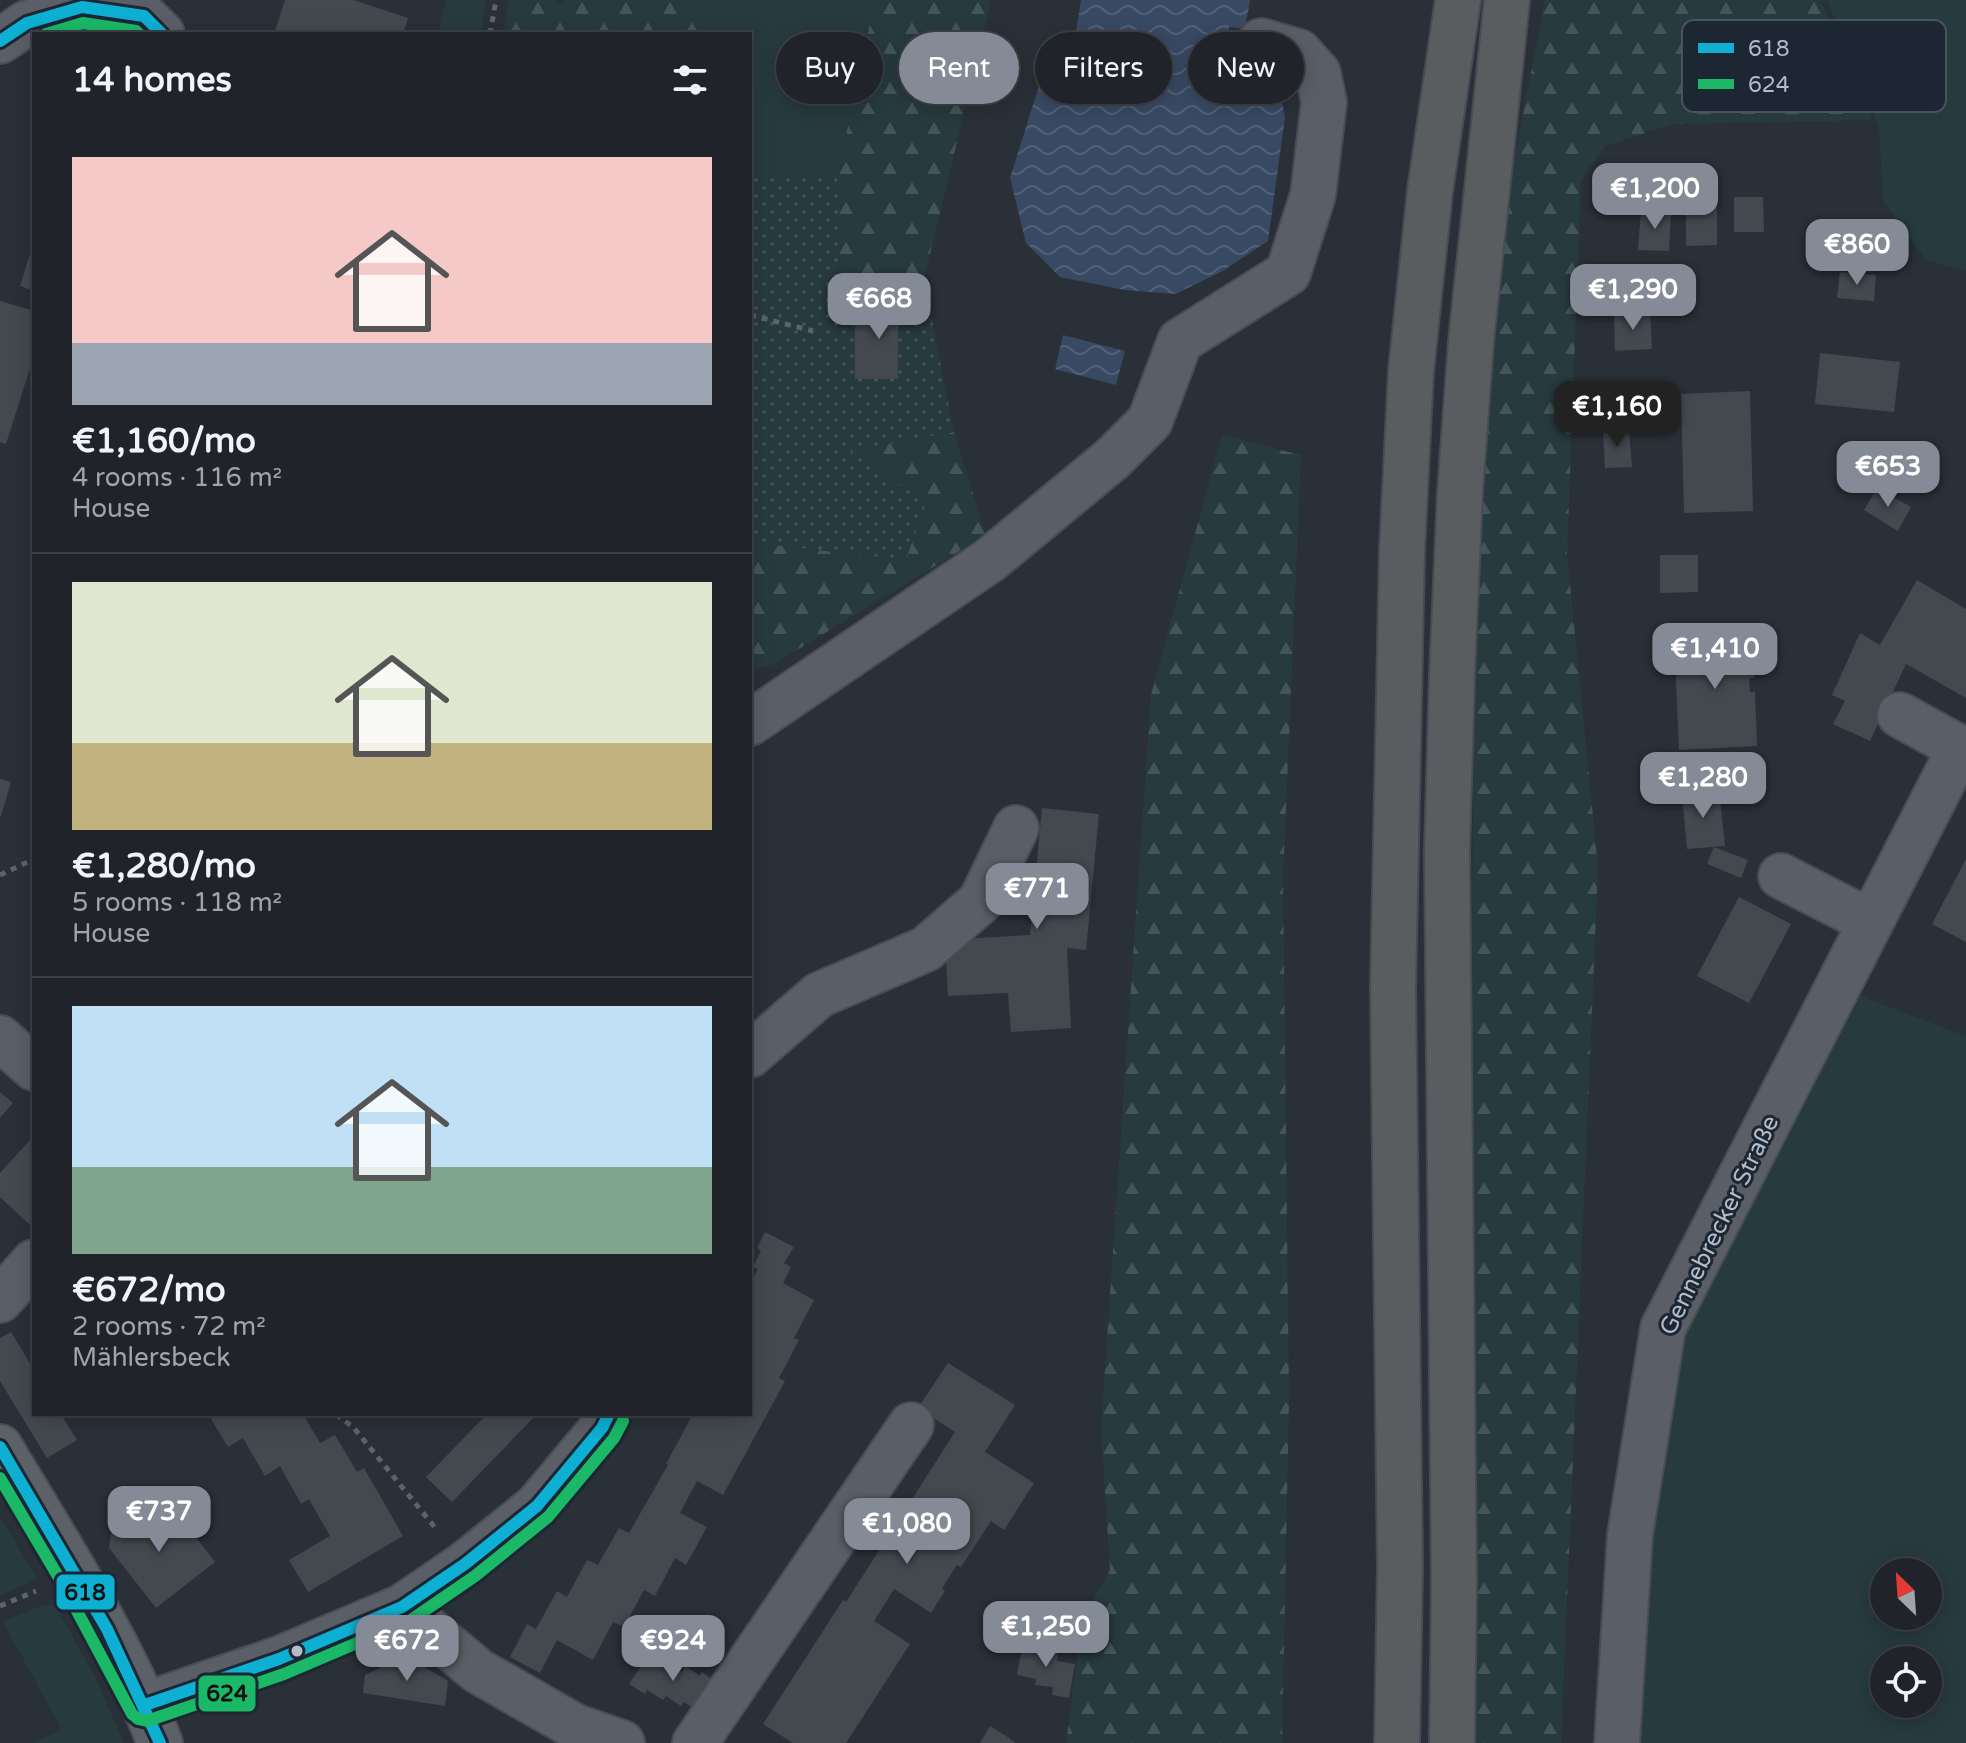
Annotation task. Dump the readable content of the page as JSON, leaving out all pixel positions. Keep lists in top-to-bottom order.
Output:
{
  "streets": {
    "street": ["Gennebrecker Straße"]
  },
  "lines": ["transit line 618", "transit line 624"],
  "legend": ["618", "624"],
  "north": "top left",
  "page": {
    "chip": [
      "Buy",
      "Rent",
      "Filters",
      "New"
    ],
    "heading": "14 homes",
    "list": [
      {
        "name": "€1,160/mo",
        "note": "4 rooms · 116 m² · House"
      },
      {
        "name": "€1,280/mo",
        "note": "5 rooms · 118 m² · House"
      },
      {
        "name": "€672/mo",
        "note": "2 rooms · 72 m² · Mählersbeck"
      }
    ],
    "price": [
      "€1,200",
      "€860",
      "€1,290",
      "€668",
      "€1,160",
      "€653",
      "€1,410",
      "€1,280",
      "€771",
      "€737",
      "€1,080",
      "€1,250",
      "€672",
      "€924"
    ]
  }
}
